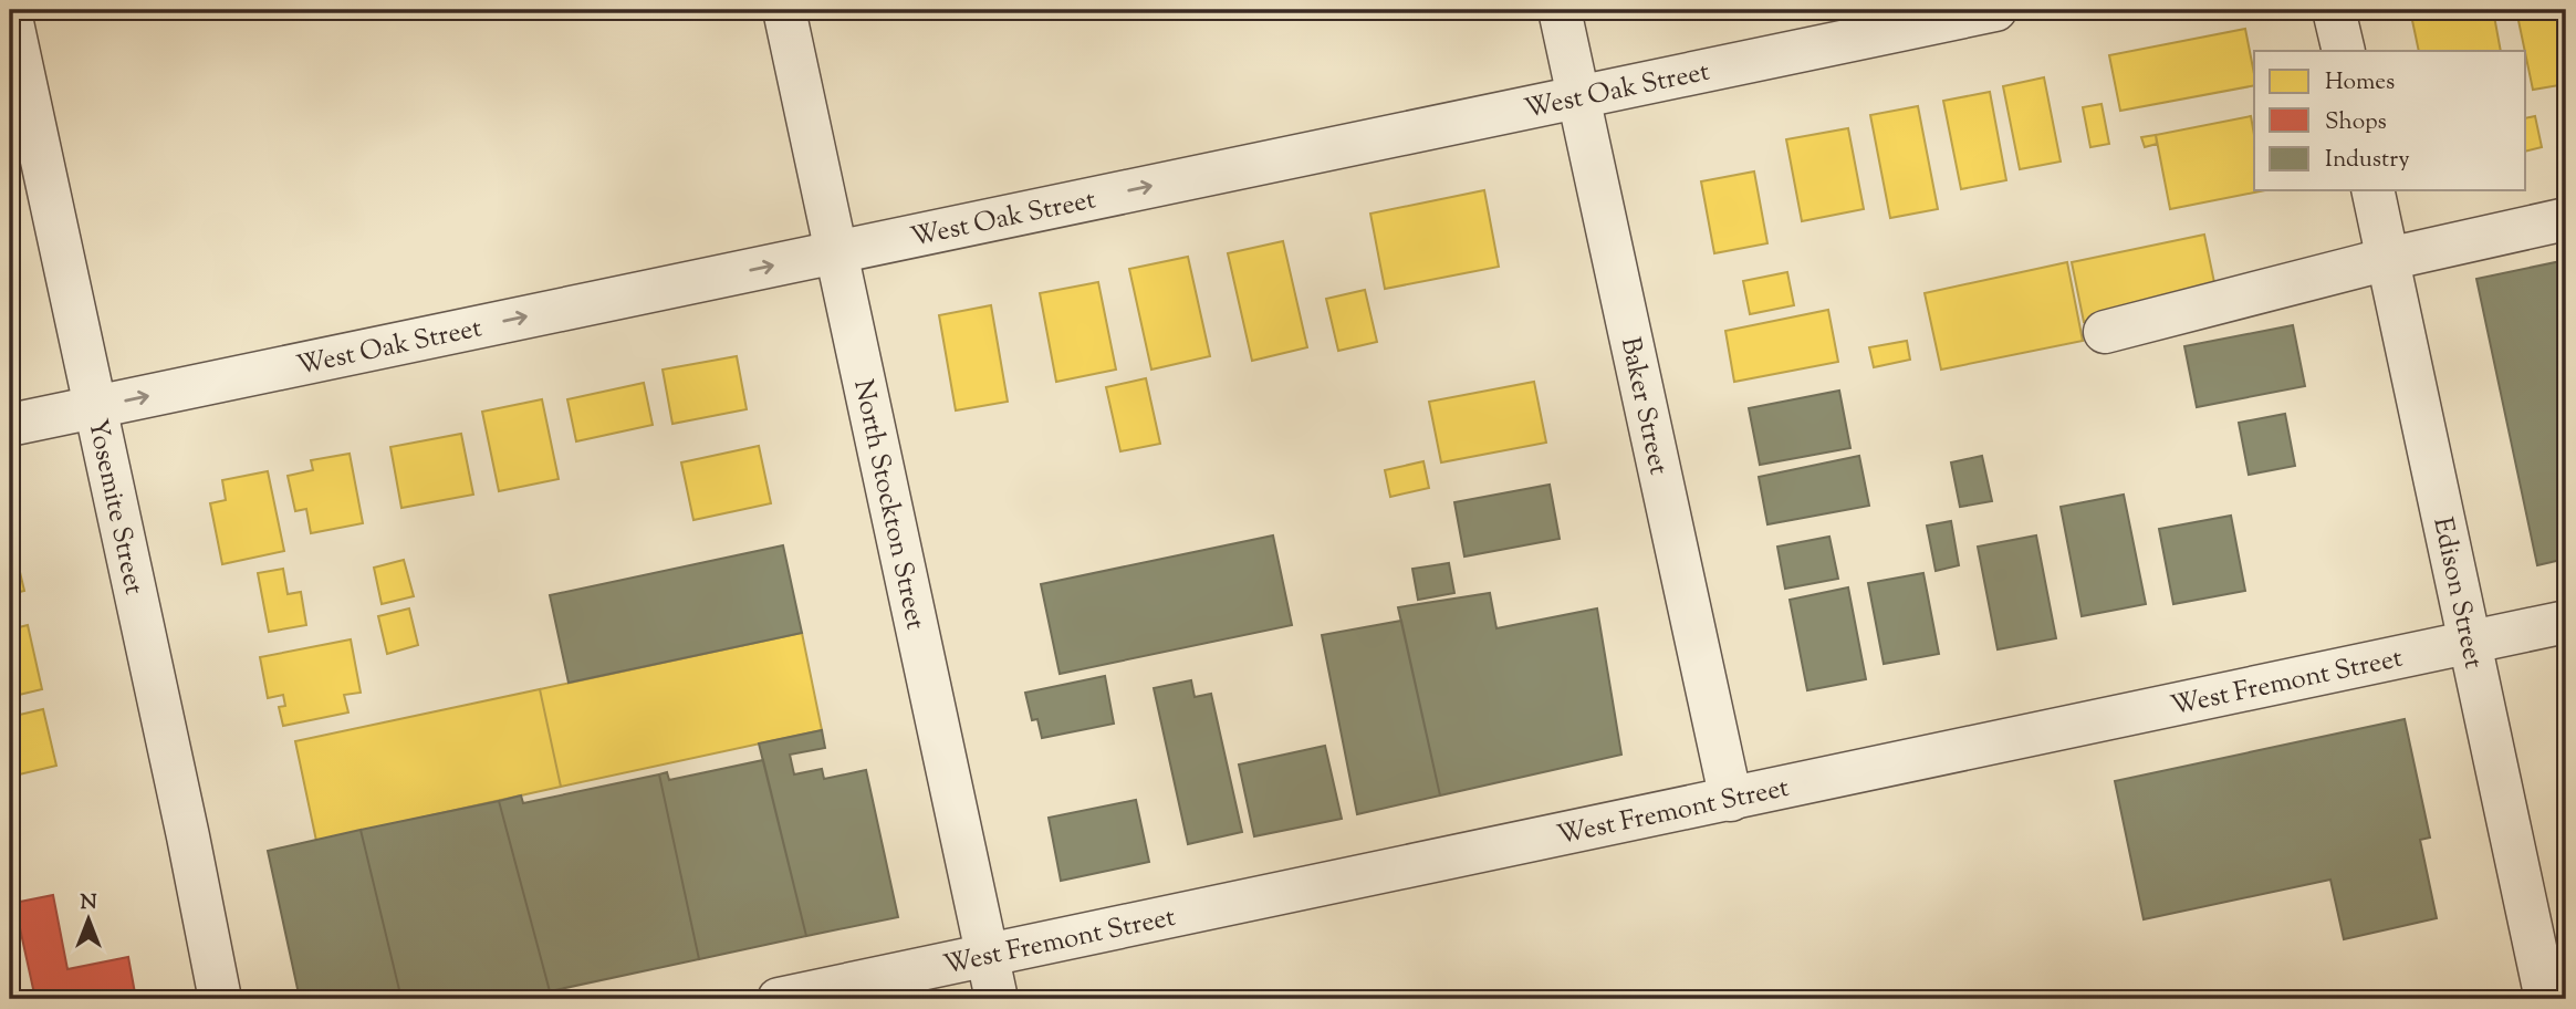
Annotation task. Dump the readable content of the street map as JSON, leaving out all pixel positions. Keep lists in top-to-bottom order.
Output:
{
  "streets": {
    "street": [
      "West Oak Street",
      "Baker Street",
      "North Stockton Street",
      "Yosemite Street",
      "Edison Street",
      "West Fremont Street"
    ]
  },
  "crossings": [
    ["West Oak Street", "Baker Street"],
    ["West Oak Street", "North Stockton Street"],
    ["West Oak Street", "Yosemite Street"],
    ["Baker Street", "West Fremont Street"],
    ["North Stockton Street", "West Fremont Street"],
    ["Edison Street", "West Fremont Street"]
  ],
  "one_way": ["West Oak Street"],
  "legend": ["Homes", "Shops", "Industry"],
  "north": "top"
}
